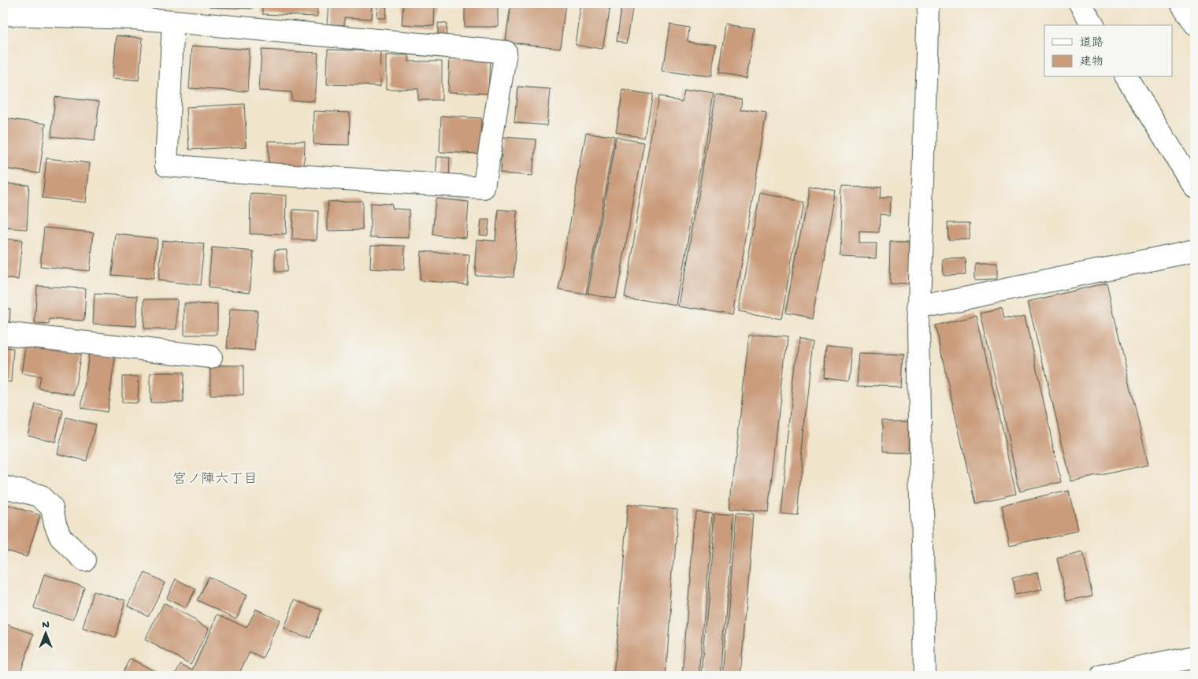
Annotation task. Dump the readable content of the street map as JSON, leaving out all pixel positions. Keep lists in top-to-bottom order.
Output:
{
  "districts": ["宮ノ陣六丁目"],
  "legend": ["道路", "建物"],
  "north": "top"
}
